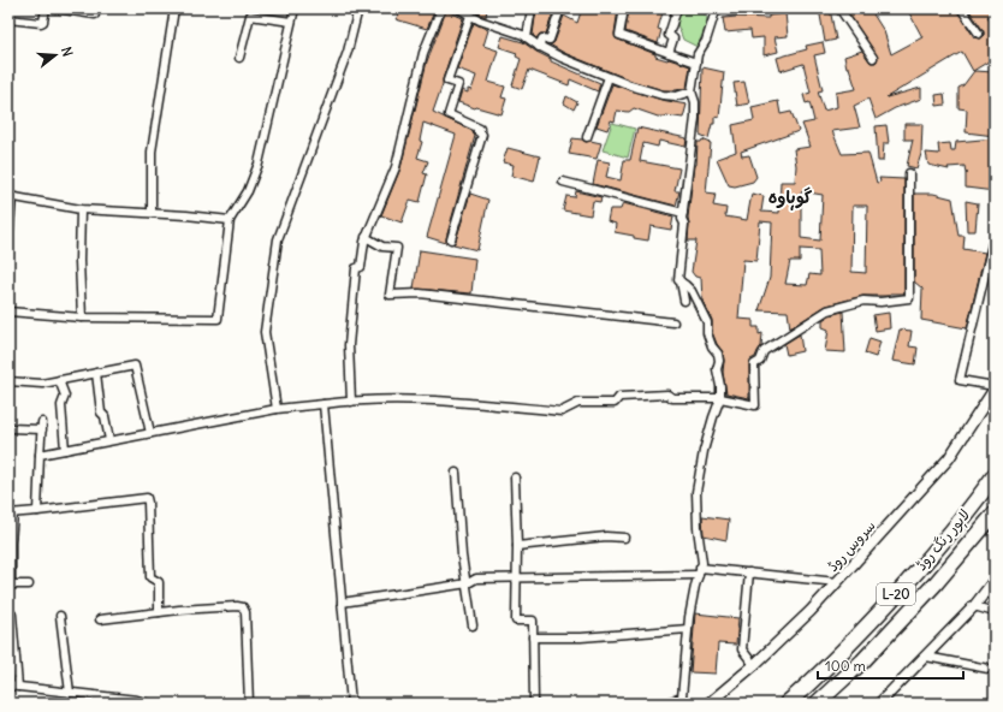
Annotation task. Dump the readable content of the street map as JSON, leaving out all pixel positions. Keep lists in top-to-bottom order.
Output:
{
  "streets": {
    "highway": ["لاہور رنگ روڈ", "L-20"],
    "street": ["سروس روڈ"]
  },
  "districts": ["گوہاوہ"],
  "scale_bar": "100 m",
  "north": "right"
}
